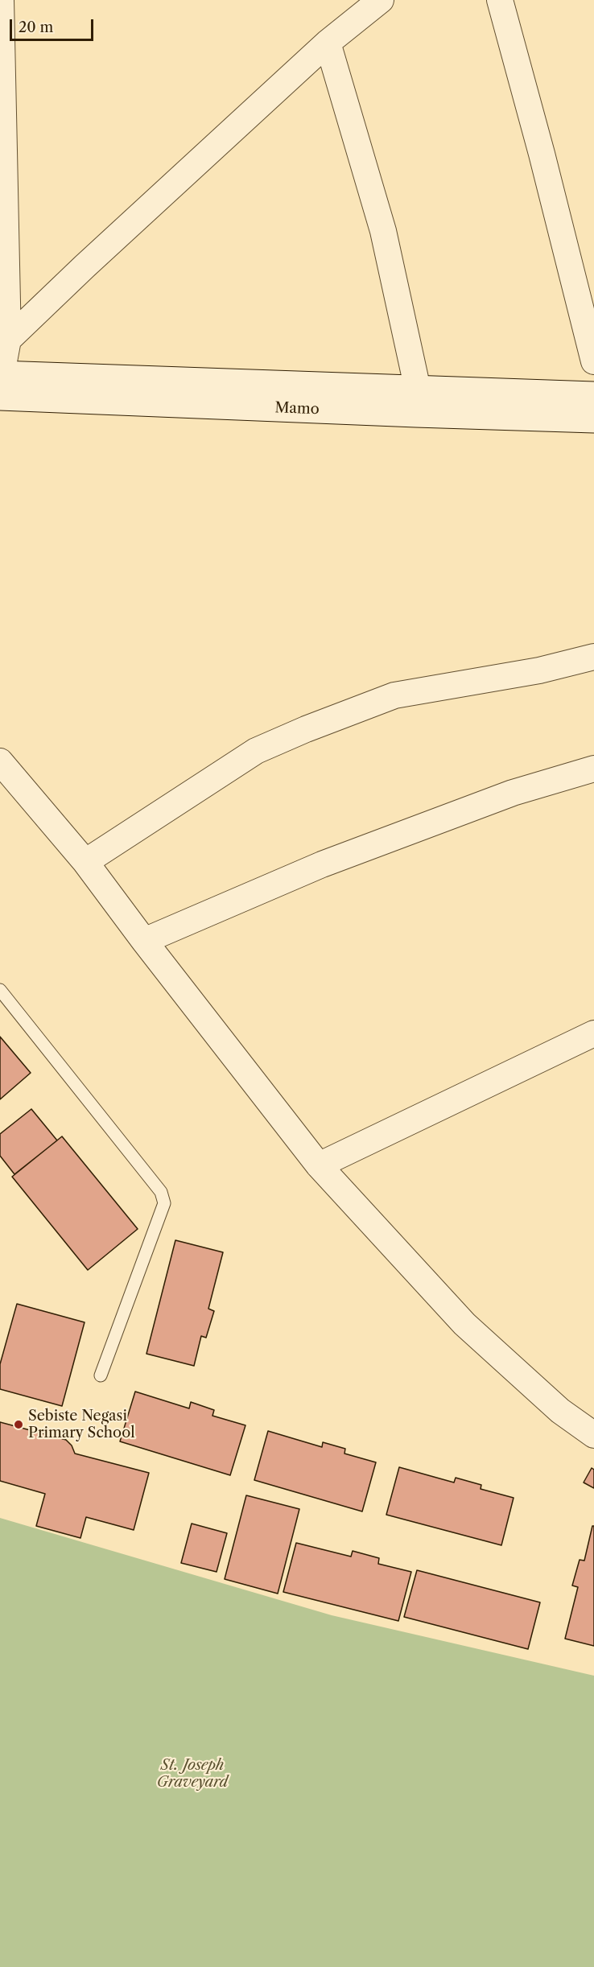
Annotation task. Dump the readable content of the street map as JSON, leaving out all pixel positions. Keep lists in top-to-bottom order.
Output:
{
  "streets": {
    "street": ["Mamo"]
  },
  "parks": ["St. Joseph Graveyard"],
  "places": ["Sebiste Negasi Primary School"],
  "scale_bar": "20 m"
}
